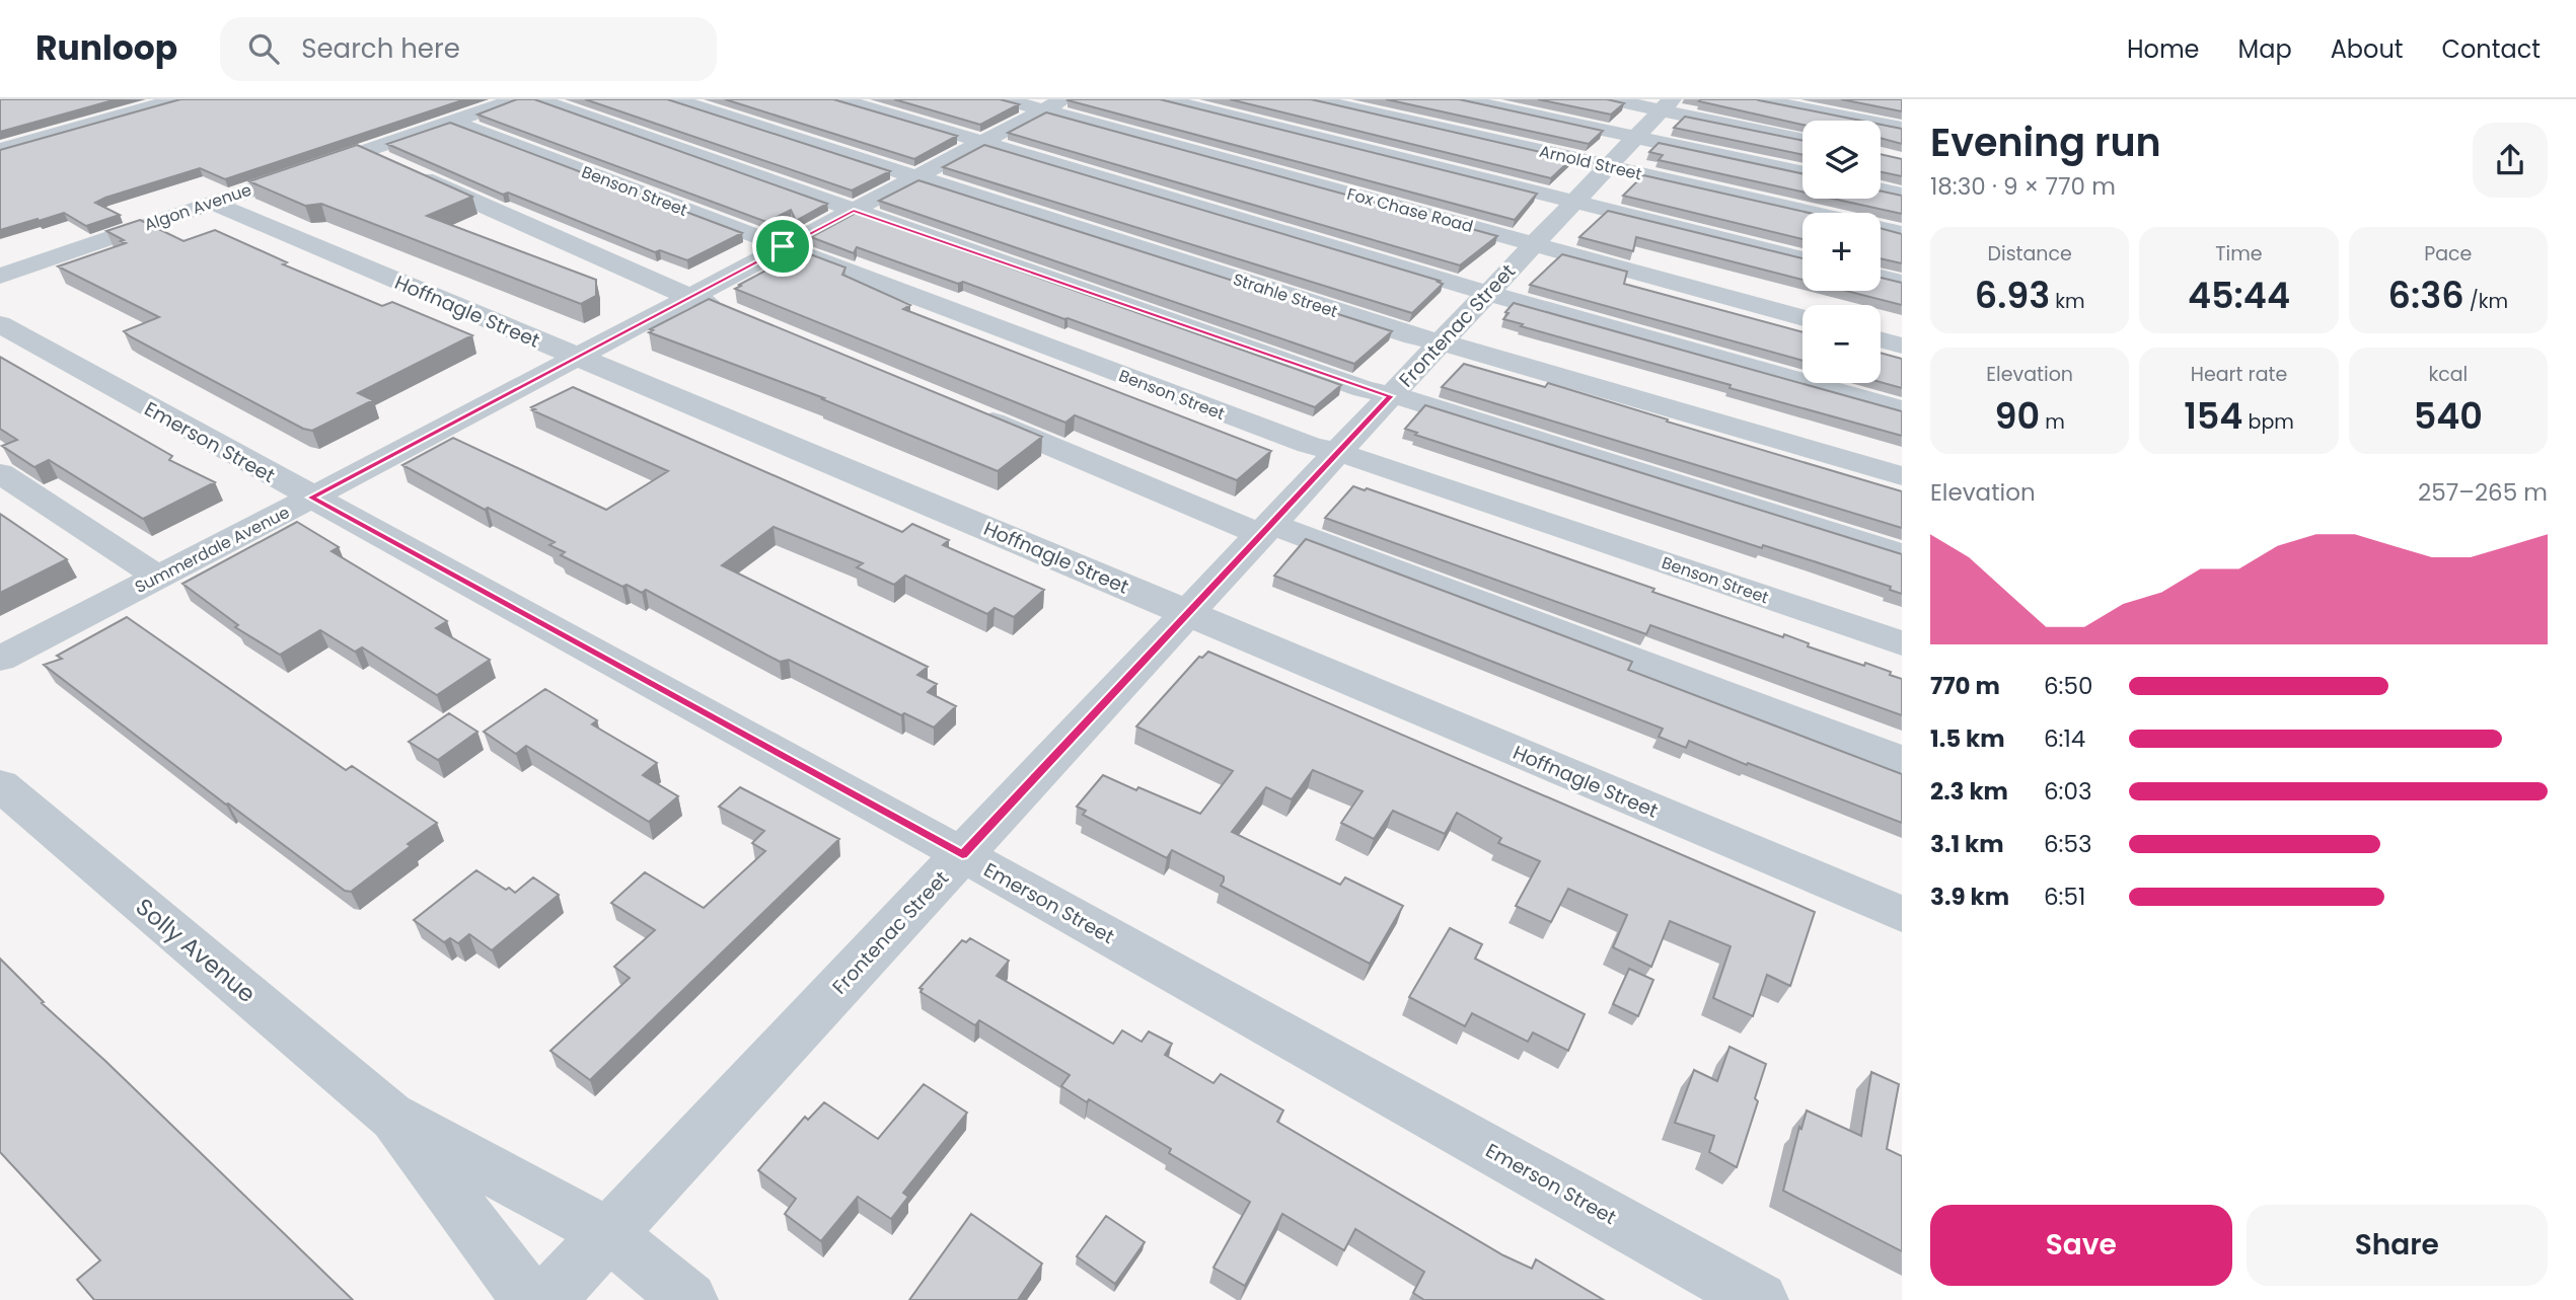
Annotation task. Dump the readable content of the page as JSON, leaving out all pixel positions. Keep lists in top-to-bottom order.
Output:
{
  "streets": {
    "street": [
      "Arnold Street",
      "Benson Street",
      "Algon Avenue",
      "Fox Chase Road",
      "Strahle Street",
      "Hoffnagle Street",
      "Frontenac Street",
      "Emerson Street",
      "Summerdale Avenue",
      "Solly Avenue"
    ]
  },
  "crossings": [
    ["Arnold Street", "Frontenac Street"],
    ["Benson Street", "Algon Avenue"],
    ["Benson Street", "Frontenac Street"],
    ["Benson Street", "Summerdale Avenue"],
    ["Algon Avenue", "Hoffnagle Street"],
    ["Fox Chase Road", "Frontenac Street"],
    ["Fox Chase Road", "Summerdale Avenue"],
    ["Strahle Street", "Frontenac Street"],
    ["Strahle Street", "Summerdale Avenue"],
    ["Hoffnagle Street", "Frontenac Street"],
    ["Hoffnagle Street", "Summerdale Avenue"],
    ["Frontenac Street", "Emerson Street"],
    ["Frontenac Street", "Solly Avenue"],
    ["Emerson Street", "Summerdale Avenue"]
  ],
  "page": {
    "header": "Runloop",
    "search": "Search here",
    "nav": [
      "Home",
      "Map",
      "About",
      "Contact"
    ],
    "heading": ["Evening run", "18:30 · 9 × 770 m"],
    "map_buttons": ["+", "−"],
    "stats": [
      ["Distance", "6.93 km"],
      ["Time", "45:44"],
      ["Pace", "6:36 /km"],
      ["Elevation", "90 m"],
      ["Heart rate", "154 bpm"],
      ["kcal", "540"]
    ],
    "chart": ["Elevation", "257–265 m"],
    "list": [
      {
        "name": "770 m",
        "note": "6:50"
      },
      {
        "name": "1.5 km",
        "note": "6:14"
      },
      {
        "name": "2.3 km",
        "note": "6:03"
      },
      {
        "name": "3.1 km",
        "note": "6:53"
      },
      {
        "name": "3.9 km",
        "note": "6:51"
      }
    ],
    "buttons": ["Save", "Share"]
  }
}
